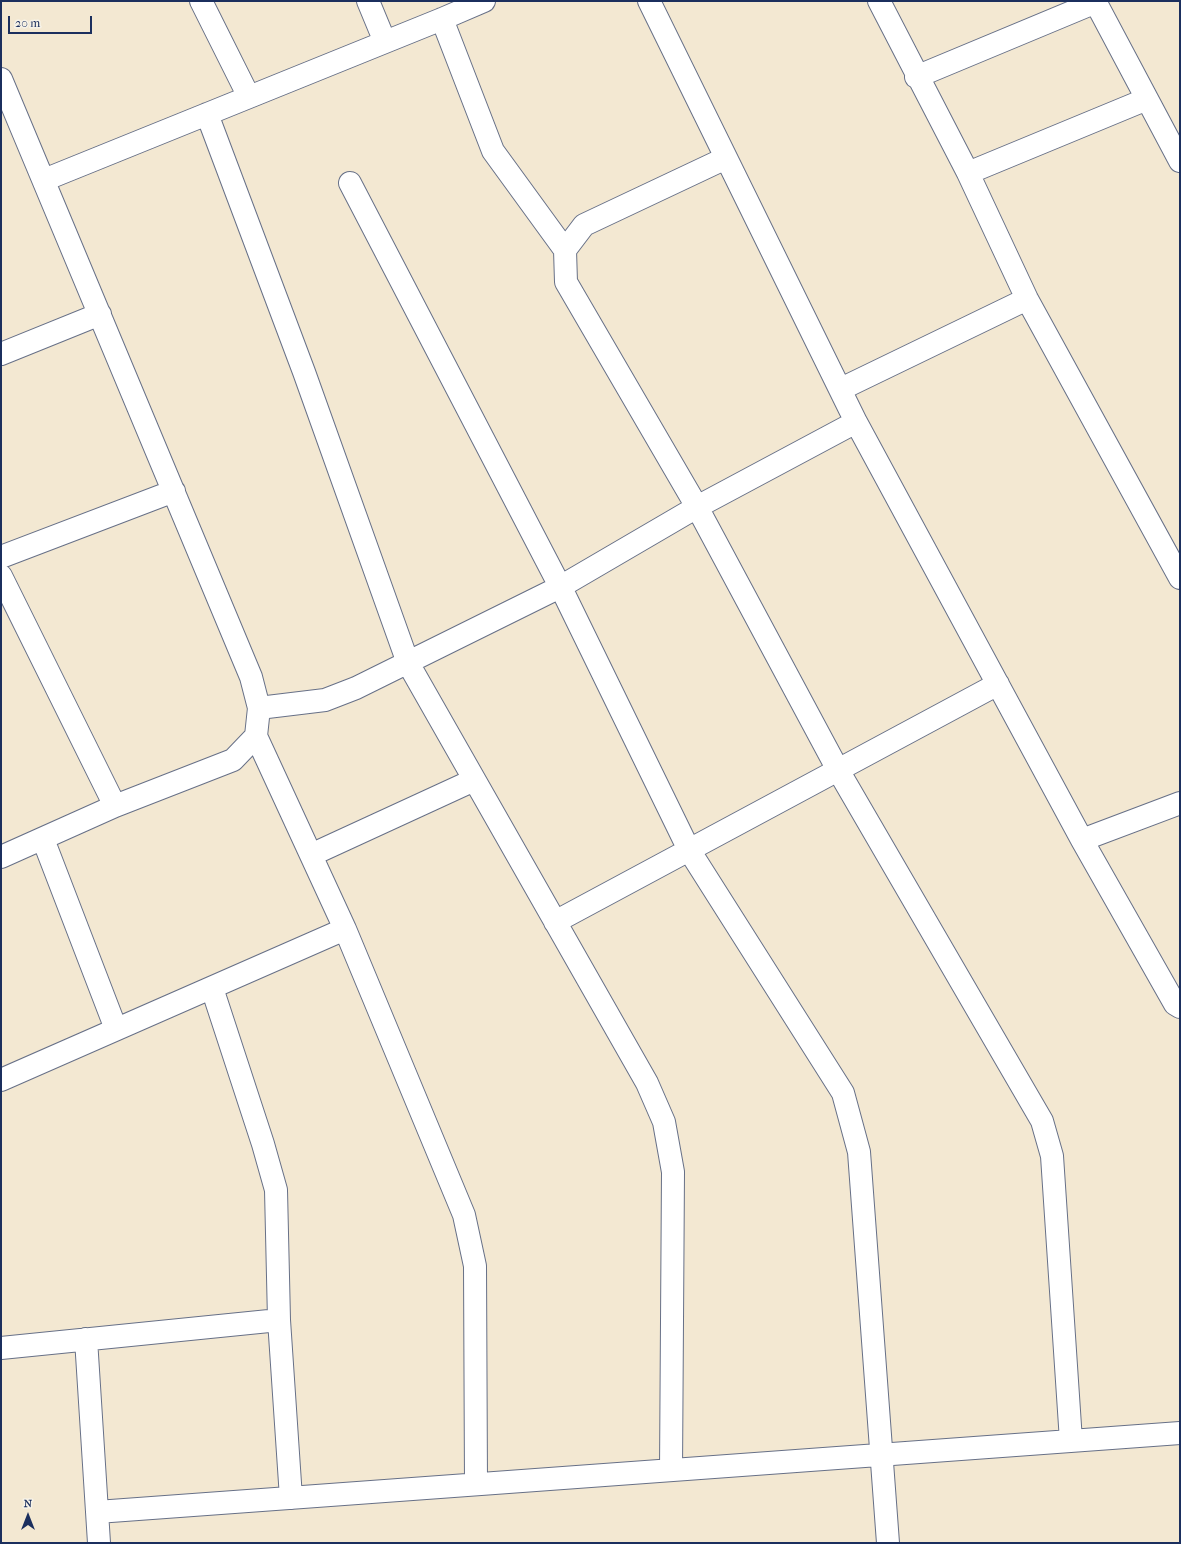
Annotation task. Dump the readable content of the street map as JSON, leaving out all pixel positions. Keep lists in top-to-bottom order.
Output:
{
  "scale_bar": "20 m",
  "north": "top"
}
